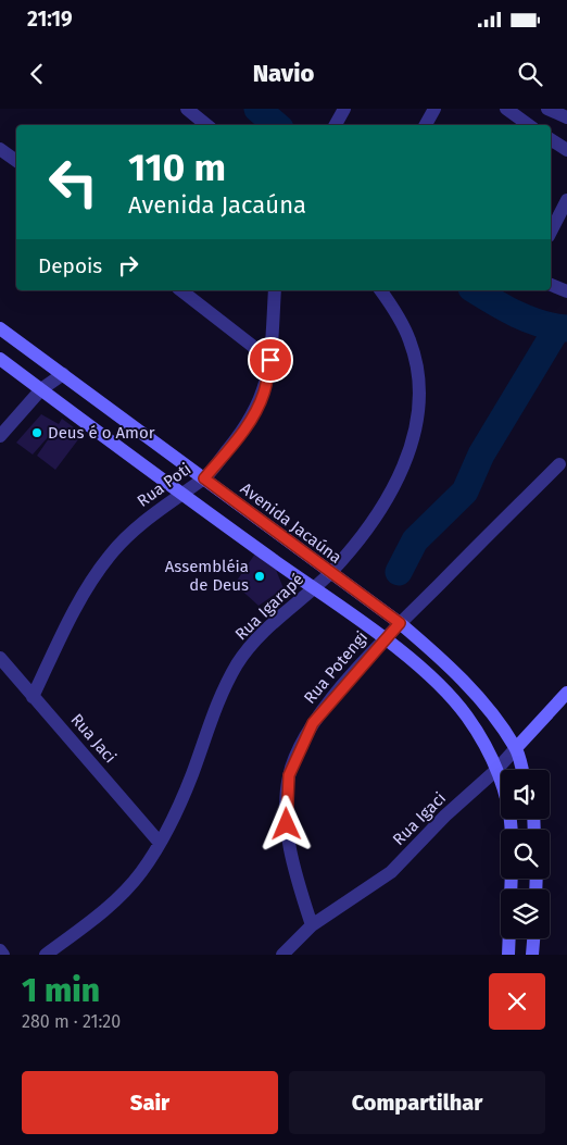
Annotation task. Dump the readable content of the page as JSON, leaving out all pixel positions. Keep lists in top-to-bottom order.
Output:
{
  "streets": {
    "street": [
      "Rua Poti",
      "Avenida Jacaúna",
      "Rua Igarapé",
      "Rua Potengi",
      "Rua Jaci",
      "Rua Igaci"
    ]
  },
  "crossings": [
    ["Rua Poti", "Avenida Jacaúna"],
    ["Rua Poti", "Rua Jaci"],
    ["Avenida Jacaúna", "Rua Igarapé"],
    ["Avenida Jacaúna", "Rua Potengi"],
    ["Avenida Jacaúna", "Rua Igaci"],
    ["Rua Igarapé", "Rua Jaci"],
    ["Rua Potengi", "Rua Igaci"]
  ],
  "places": ["Deus é o Amor", "Assembléia de Deus"],
  "page": {
    "status": "21:19",
    "header": "Navio",
    "turn": ["110 m", "Avenida Jacaúna"],
    "then": "Depois",
    "heading": ["1 min", "280 m · 21:20"],
    "buttons": ["Sair", "Compartilhar"]
  }
}
